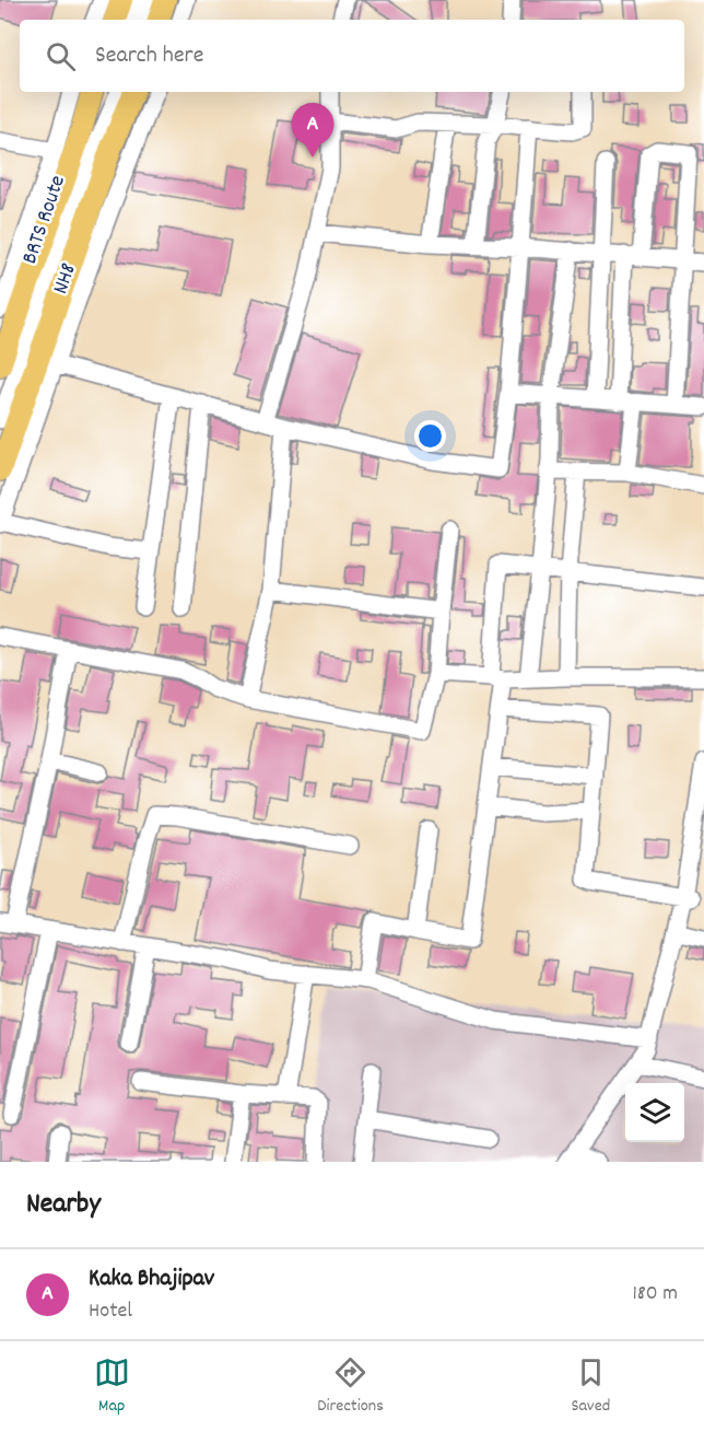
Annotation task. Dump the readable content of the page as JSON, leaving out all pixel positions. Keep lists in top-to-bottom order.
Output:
{
  "streets": {
    "main road": ["NH8"],
    "street": ["BRTS Route"]
  },
  "page": {
    "search": "Search here",
    "pins": "A",
    "heading": "Nearby",
    "list": [
      {
        "mark": "A",
        "name": "Kaka Bhajipav",
        "note": "Hotel",
        "value": "180 m"
      }
    ],
    "nav": ["Map", "Directions", "Saved"]
  }
}
